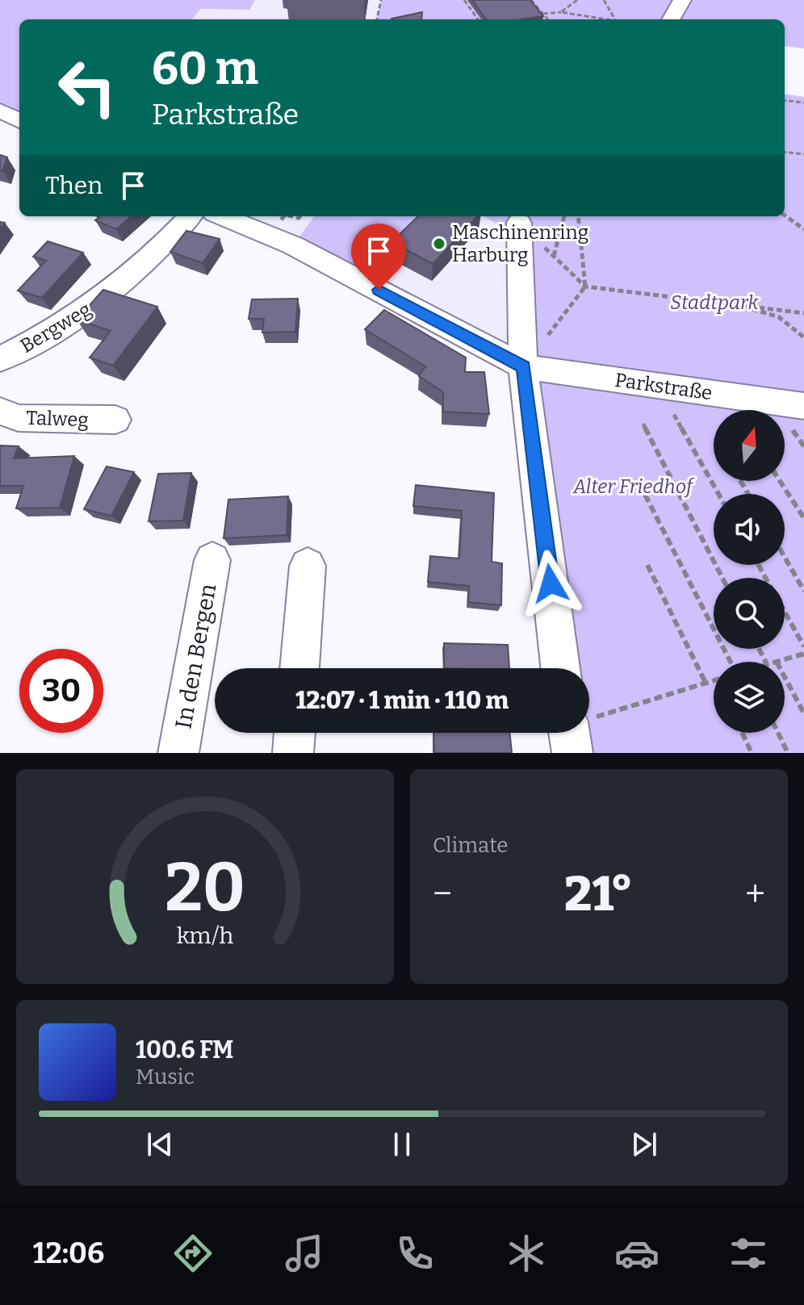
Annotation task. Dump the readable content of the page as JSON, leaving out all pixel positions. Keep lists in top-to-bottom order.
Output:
{
  "streets": {
    "street": [
      "Bergweg",
      "Parkstraße",
      "Talweg",
      "In den Bergen"
    ]
  },
  "parks": ["Stadtpark", "Alter Friedhof"],
  "places": ["Maschinenring Harburg"],
  "north": "top",
  "page": {
    "turn": ["60 m", "Parkstraße"],
    "then": "Then",
    "limit": "30",
    "trip": "12:07 · 1 min · 110 m",
    "tile": "Climate",
    "heat": ["−", "21°", "+"],
    "song": ["100.6 FM", "Music"],
    "tabs": "12:06",
    "gauge": ["20", "km/h"]
  }
}
